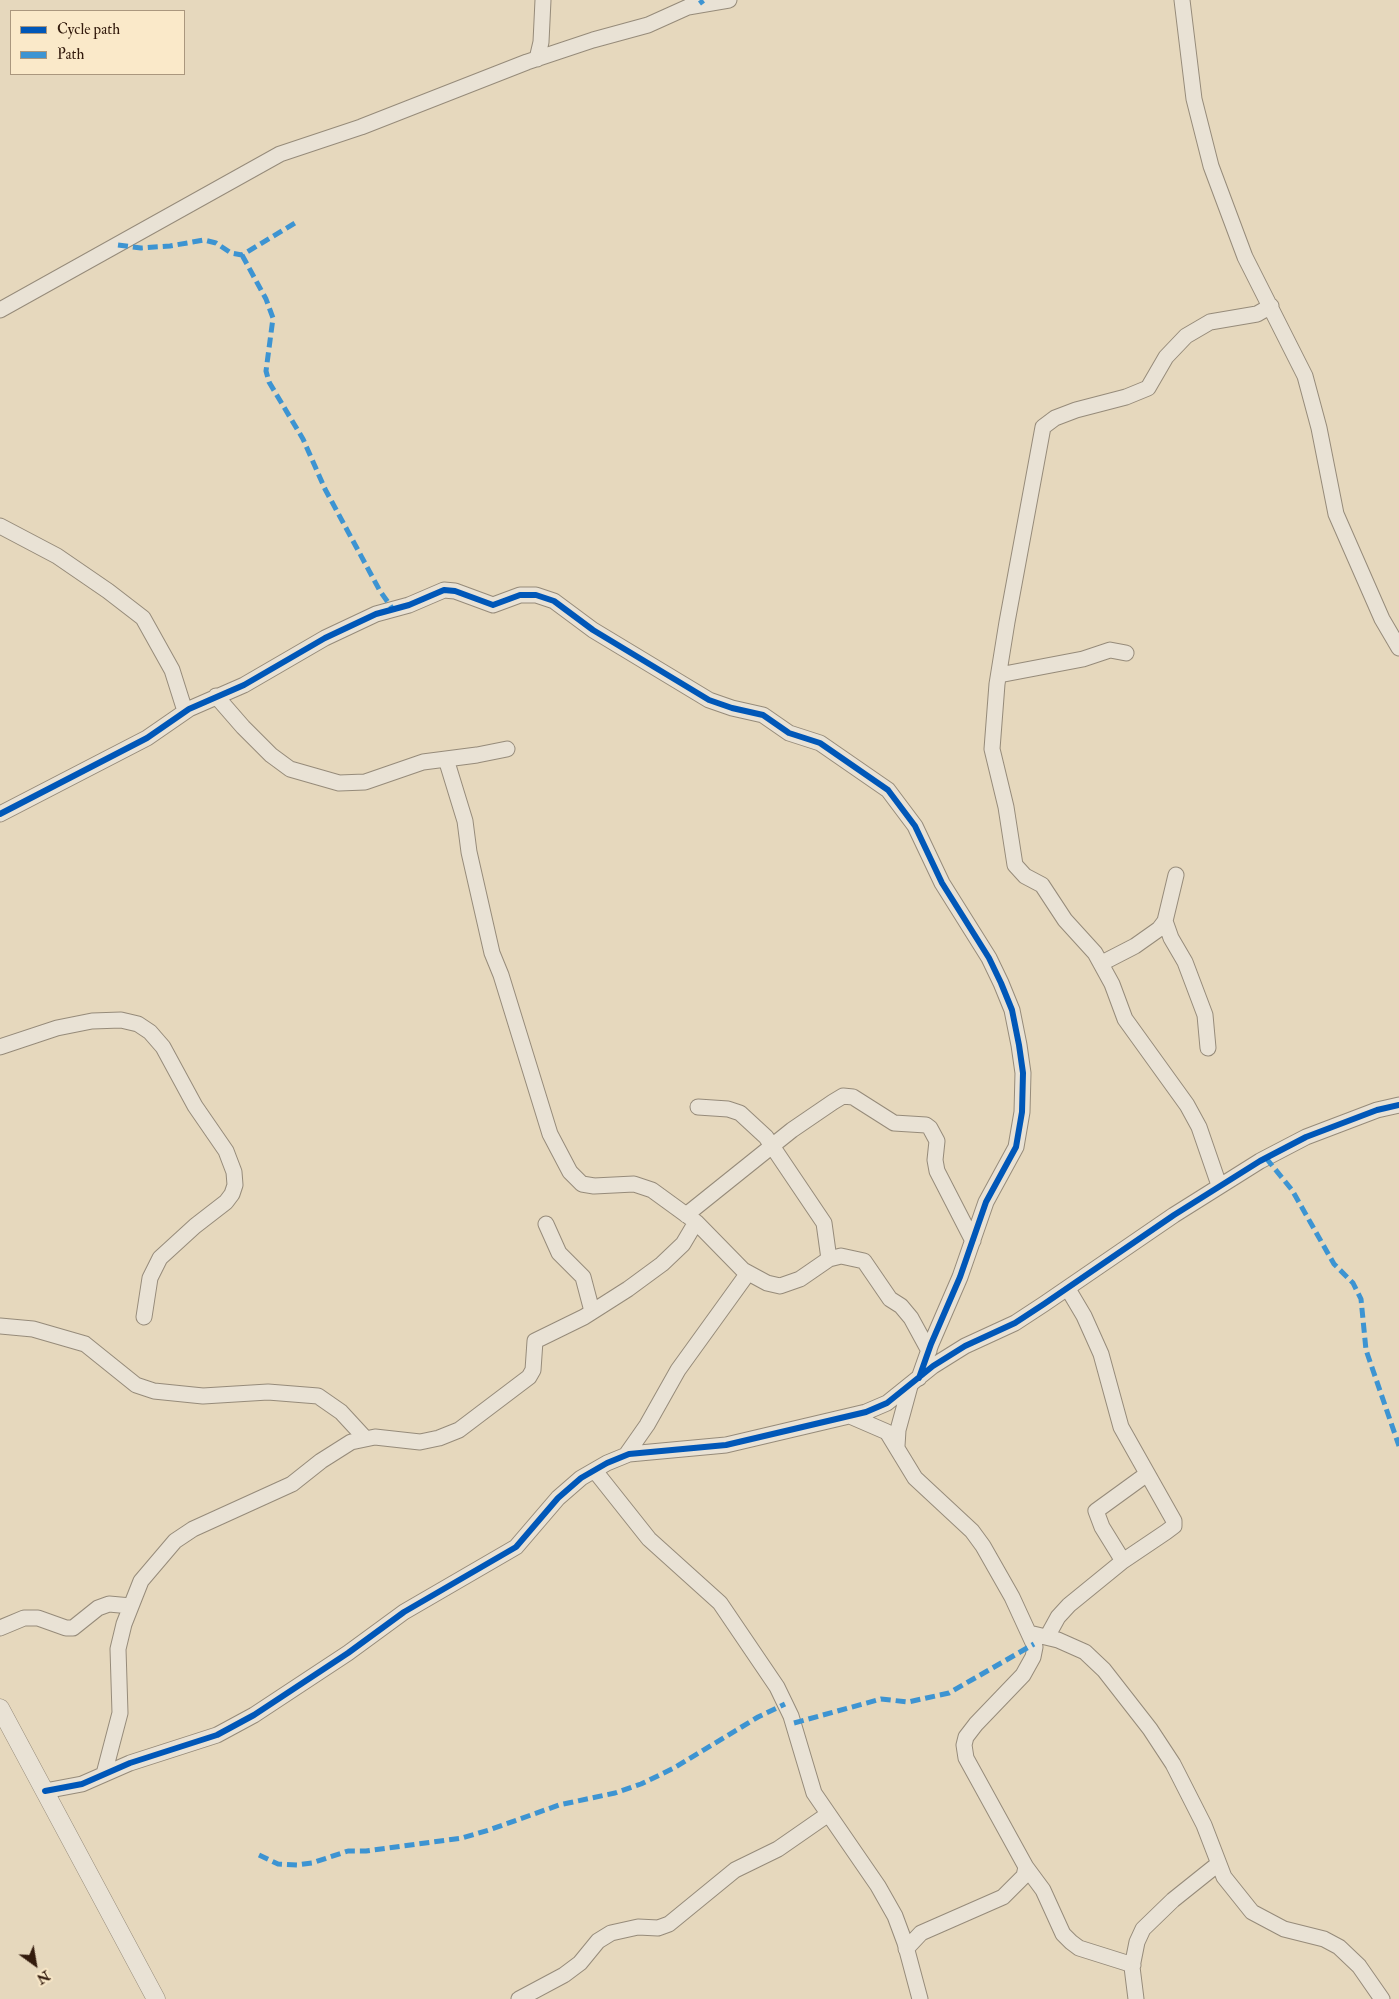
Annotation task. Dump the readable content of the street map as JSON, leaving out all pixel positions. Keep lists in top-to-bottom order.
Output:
{
  "legend": ["Cycle path", "Path"],
  "north": "bottom right"
}
